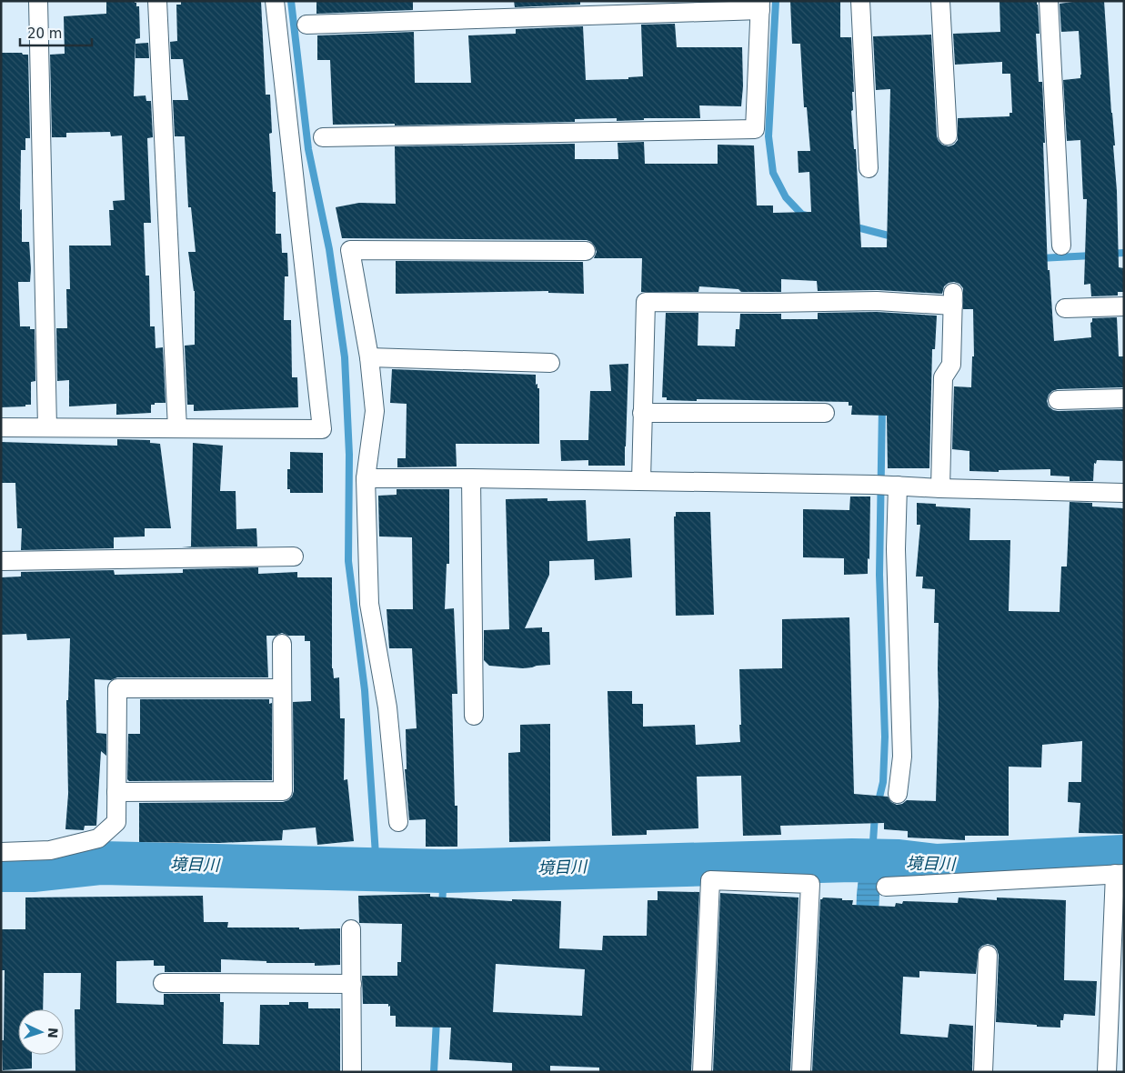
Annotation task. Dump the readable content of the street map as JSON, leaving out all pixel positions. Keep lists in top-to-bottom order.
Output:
{
  "water": ["境目川"],
  "scale_bar": "20 m",
  "north": "right"
}
